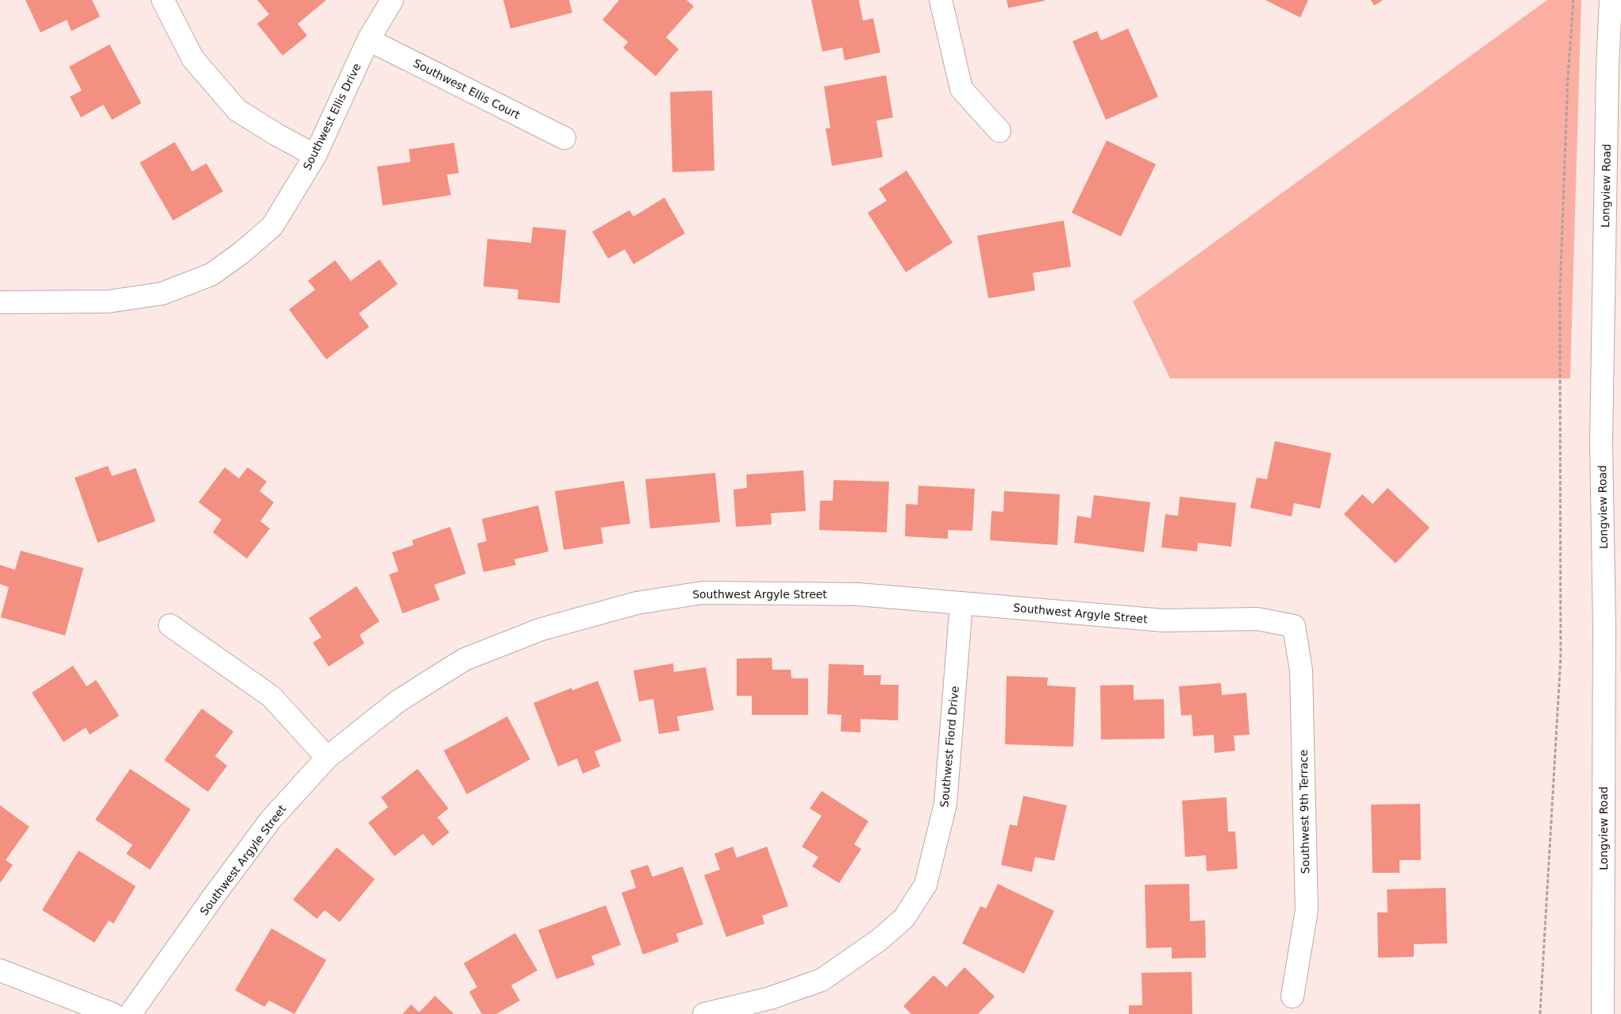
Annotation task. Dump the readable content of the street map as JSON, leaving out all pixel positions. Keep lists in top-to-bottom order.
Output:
{
  "streets": {
    "street": [
      "Southwest Ellis Court",
      "Southwest Ellis Drive",
      "Longview Road",
      "Southwest Argyle Street",
      "Southwest Fiord Drive",
      "Southwest 9th Terrace"
    ]
  },
  "crossings": [
    ["Southwest Ellis Court", "Southwest Ellis Drive"],
    ["Southwest Argyle Street", "Southwest Fiord Drive"],
    ["Southwest Argyle Street", "Southwest 9th Terrace"]
  ]
}
